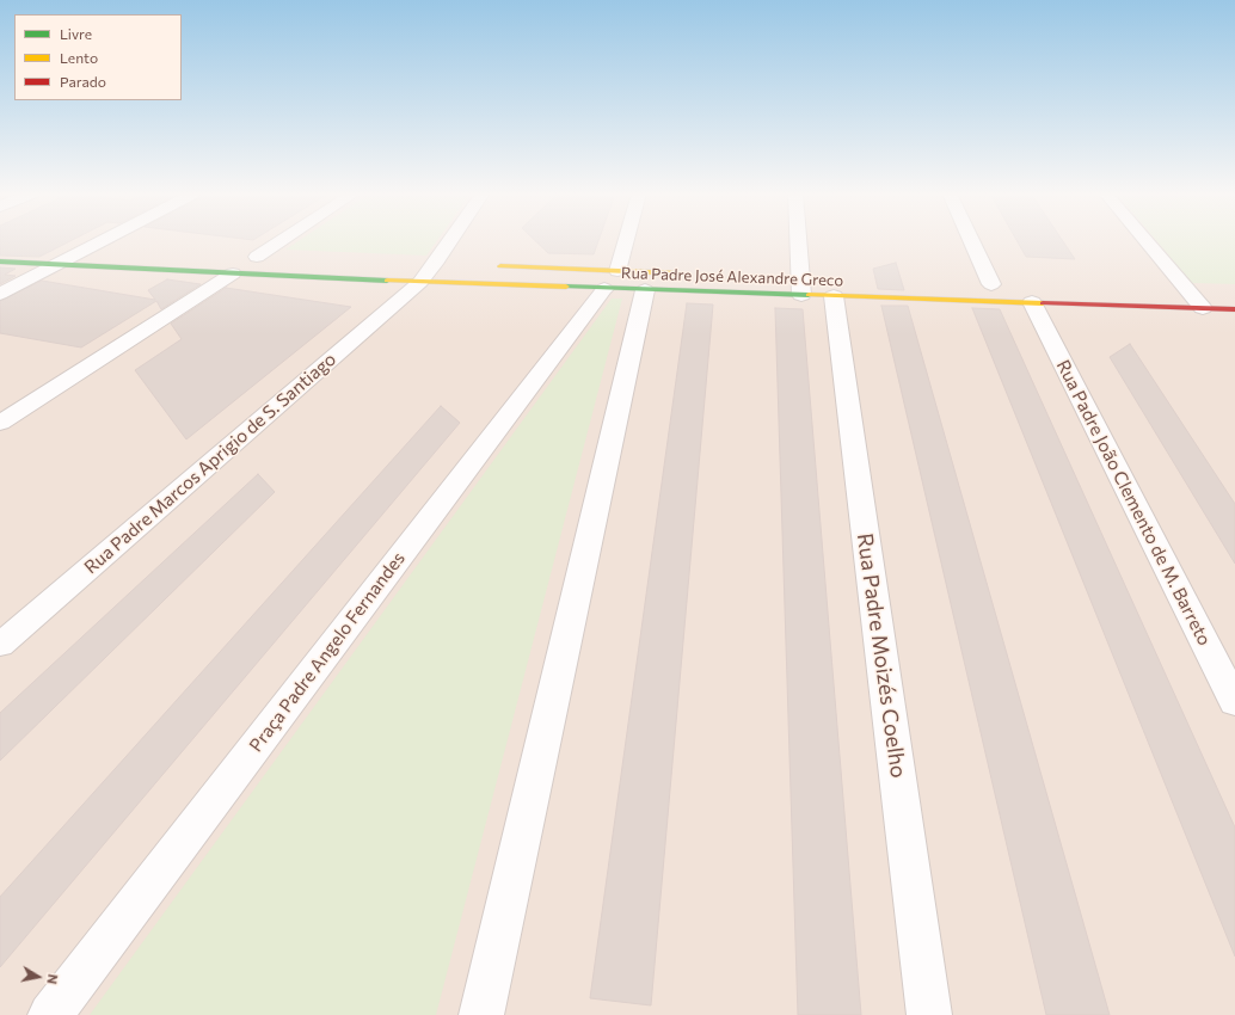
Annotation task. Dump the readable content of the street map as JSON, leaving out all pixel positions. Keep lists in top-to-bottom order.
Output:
{
  "streets": {
    "street": [
      "Rua Padre José Alexandre Greco",
      "Rua Padre Marcos Aprigio de S. Santiago",
      "Rua Padre João Clemento de M. Barreto",
      "Praça Padre Angelo Fernandes",
      "Rua Padre Moizés Coelho"
    ]
  },
  "crossings": [
    ["Rua Padre José Alexandre Greco", "Rua Padre Marcos Aprigio de S. Santiago"],
    ["Rua Padre José Alexandre Greco", "Rua Padre João Clemento de M. Barreto"],
    ["Rua Padre José Alexandre Greco", "Praça Padre Angelo Fernandes"],
    ["Rua Padre José Alexandre Greco", "Rua Padre Moizés Coelho"]
  ],
  "legend": ["Livre", "Lento", "Parado"],
  "north": "right"
}
